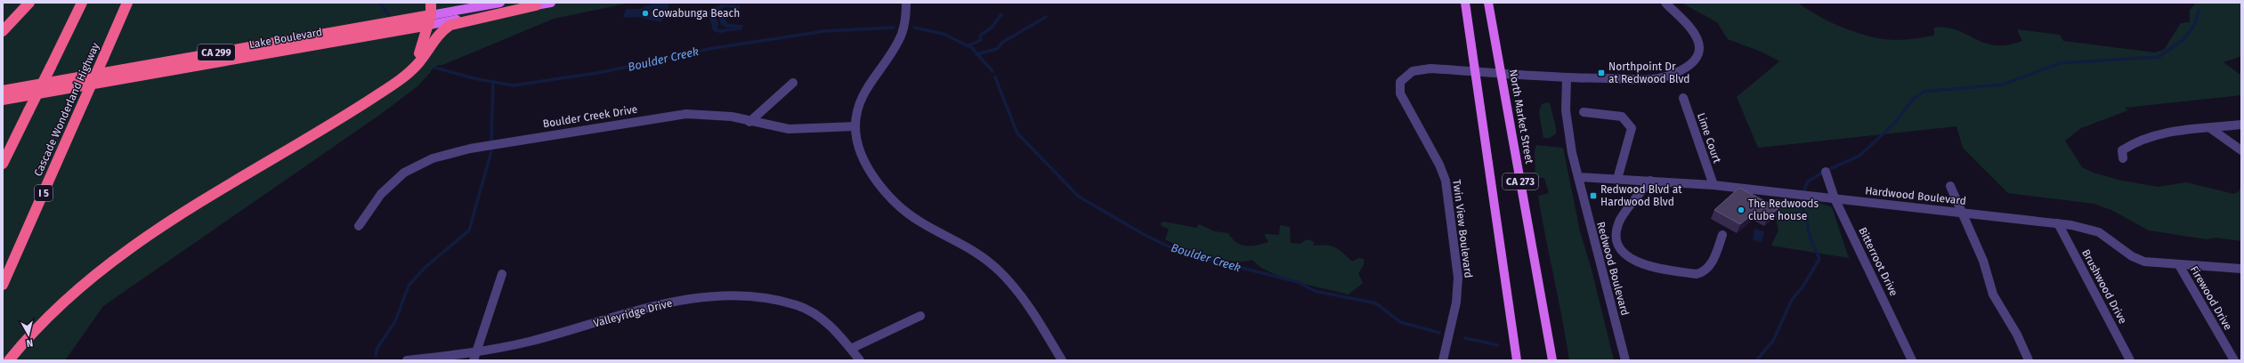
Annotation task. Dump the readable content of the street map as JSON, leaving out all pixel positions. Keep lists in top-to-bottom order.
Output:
{
  "streets": {
    "highway": [
      "Lake Boulevard",
      "CA 299",
      "Cascade Wonderland Highway",
      "I 5"
    ],
    "main road": ["North Market Street", "CA 273"],
    "street": [
      "Boulder Creek Drive",
      "Lime Court",
      "Hardwood Boulevard",
      "Twin View Boulevard",
      "Bitterroot Drive",
      "Redwood Boulevard",
      "Brushwood Drive",
      "Firewood Drive",
      "Valleyridge Drive"
    ]
  },
  "crossings": [
    ["North Market Street", "Twin View Boulevard"],
    ["Lime Court", "Hardwood Boulevard"],
    ["CA 273", "Twin View Boulevard"],
    ["Hardwood Boulevard", "Bitterroot Drive"],
    ["Hardwood Boulevard", "Redwood Boulevard"],
    ["Hardwood Boulevard", "Brushwood Drive"],
    ["Hardwood Boulevard", "Firewood Drive"],
    ["Twin View Boulevard", "Redwood Boulevard"]
  ],
  "water": ["Boulder Creek"],
  "places": {
    "other": ["Cowabunga Beach", "The Redwoods clube house"],
    "transit": ["Northpoint Dr at Redwood Blvd", "Redwood Blvd at Hardwood Blvd"]
  },
  "north": "bottom"
}
